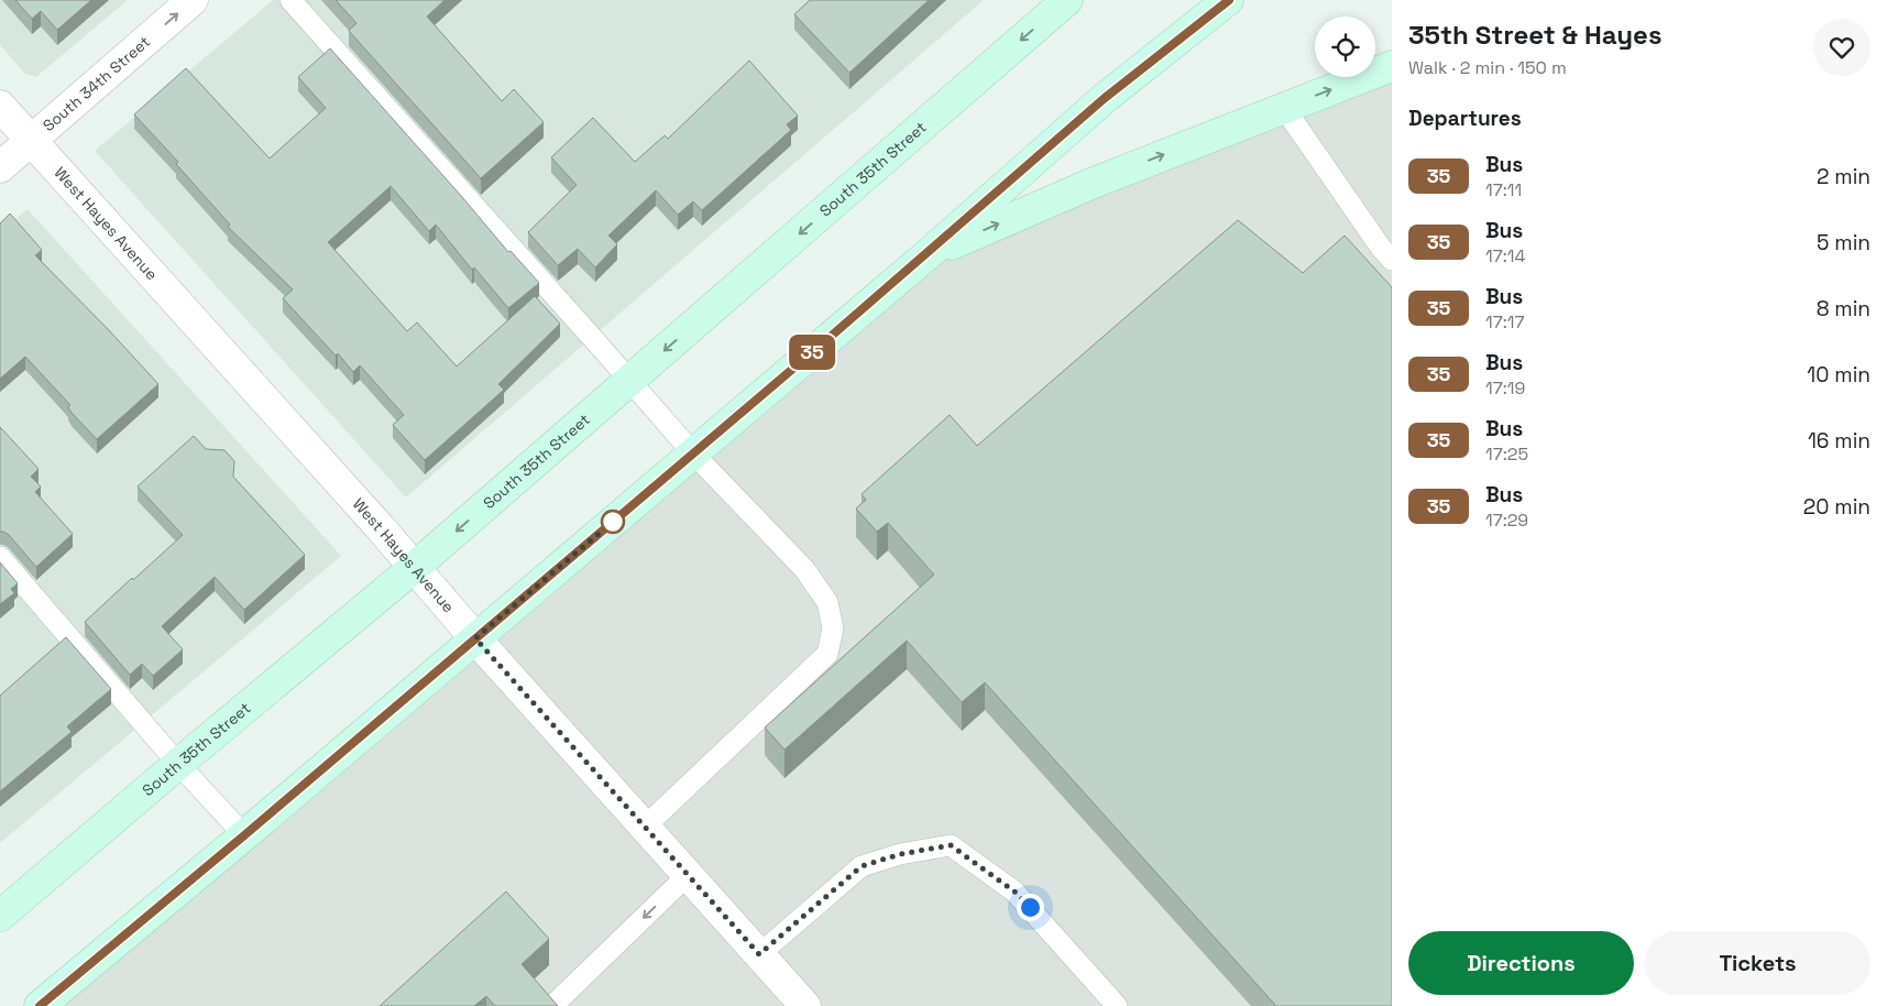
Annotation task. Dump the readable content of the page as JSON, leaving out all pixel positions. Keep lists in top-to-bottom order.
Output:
{
  "streets": {
    "main road": ["South 35th Street"],
    "street": ["South 34th Street", "West Hayes Avenue"]
  },
  "crossings": [
    ["South 34th Street", "West Hayes Avenue"],
    ["South 35th Street", "West Hayes Avenue"]
  ],
  "one_way": ["South 34th Street"],
  "lines": ["bus line 35"],
  "page": {
    "on_map": "35",
    "heading": [
      ["35th Street & Hayes", "Walk · 2 min · 150 m"],
      "Departures"
    ],
    "list": [
      {
        "mark": "35",
        "name": "Bus",
        "note": "17:11",
        "value": "2 min"
      },
      {
        "mark": "35",
        "name": "Bus",
        "note": "17:14",
        "value": "5 min"
      },
      {
        "mark": "35",
        "name": "Bus",
        "note": "17:17",
        "value": "8 min"
      },
      {
        "mark": "35",
        "name": "Bus",
        "note": "17:19",
        "value": "10 min"
      },
      {
        "mark": "35",
        "name": "Bus",
        "note": "17:25",
        "value": "16 min"
      },
      {
        "mark": "35",
        "name": "Bus",
        "note": "17:29",
        "value": "20 min"
      }
    ],
    "buttons": ["Directions", "Tickets"]
  }
}
